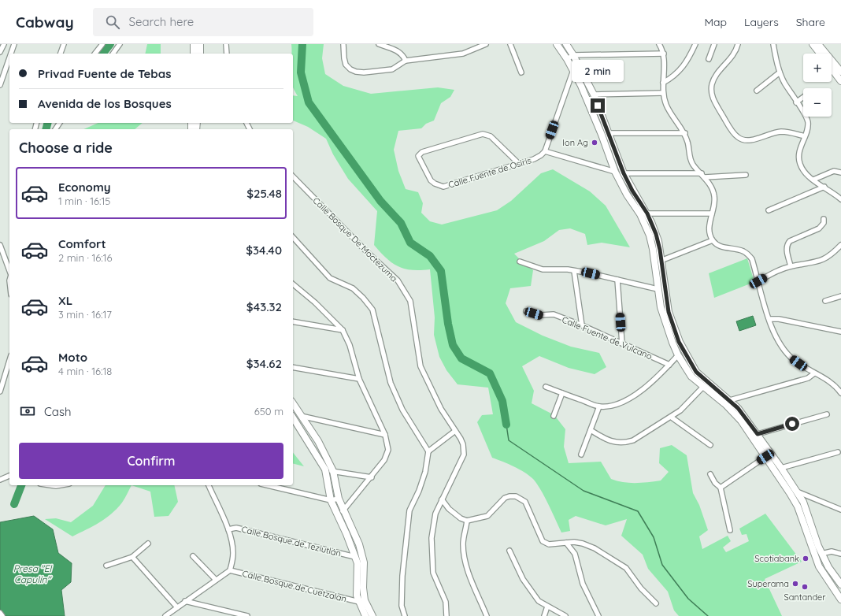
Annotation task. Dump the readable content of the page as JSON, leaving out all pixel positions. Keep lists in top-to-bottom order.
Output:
{
  "streets": {
    "street": [
      "Calle Fuente de Osiris",
      "Calle Bosque De Moctezuma",
      "Calle Fuente de Vulcano",
      "Calle Bosque de Teziutlán",
      "Calle Bosque de Cuetzalan"
    ]
  },
  "water": ["Presa \"El Capulín\""],
  "places": [
    "Ion Ag",
    "Scotiabank",
    "Superama",
    "Santander"
  ],
  "page": {
    "header": "Cabway",
    "search": "Search here",
    "nav": ["Map", "Layers", "Share"],
    "map_buttons": ["+", "−"],
    "banner": ["Privad Fuente de Tebas", "Avenida de los Bosques"],
    "bubble": "2 min",
    "heading": "Choose a ride",
    "list": [
      {
        "name": "Economy",
        "note": "1 min · 16:15",
        "value": "$25.48"
      },
      {
        "name": "Comfort",
        "note": "2 min · 16:16",
        "value": "$34.40"
      },
      {
        "name": "XL",
        "note": "3 min · 16:17",
        "value": "$43.32"
      },
      {
        "name": "Moto",
        "note": "4 min · 16:18",
        "value": "$34.62"
      }
    ],
    "pay": ["Cash", "650 m"],
    "buttons": "Confirm"
  }
}
